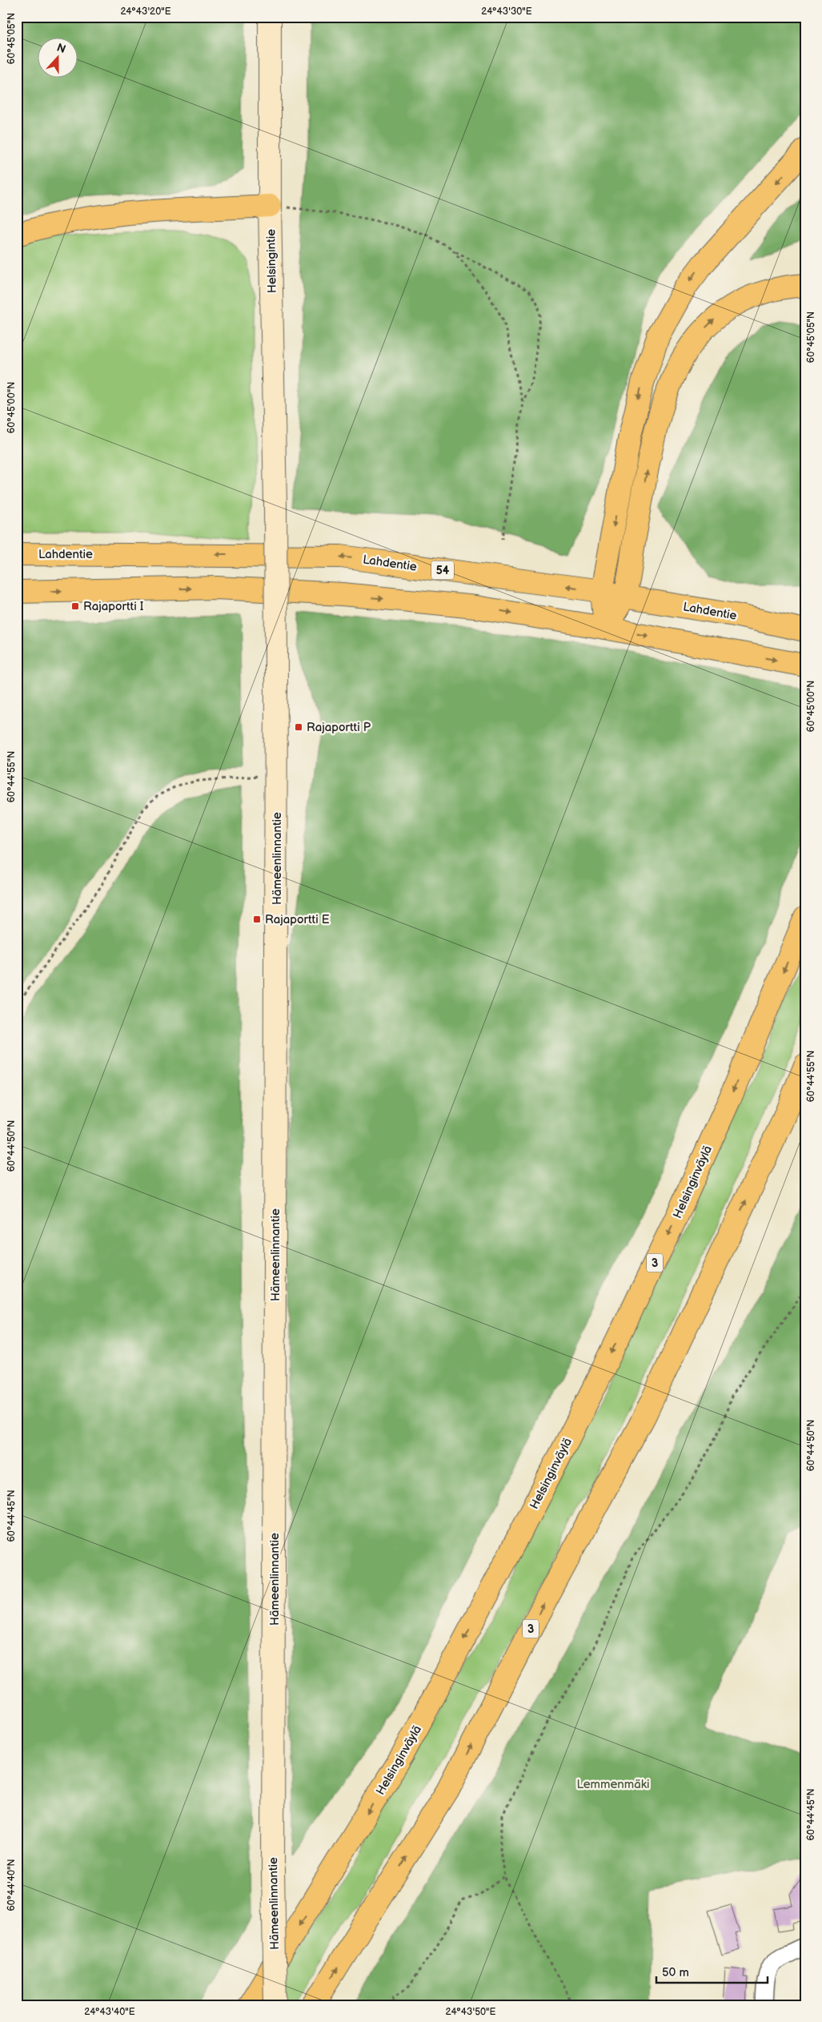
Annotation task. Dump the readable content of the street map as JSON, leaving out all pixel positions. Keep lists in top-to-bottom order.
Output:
{
  "streets": {
    "main road": [
      "Helsingintie",
      "Lahdentie",
      "54",
      "Hämeenlinnantie",
      "Helsinginväylä",
      "3"
    ]
  },
  "crossings": [
    ["Helsingintie", "Hämeenlinnantie"]
  ],
  "parks": ["Lemmenmäki"],
  "places": {
    "transit": ["Rajaportti I", "Rajaportti P", "Rajaportti E"]
  },
  "scale_bar": "50 m",
  "north": "top",
  "coordinates": [
    "24°43'20\"E",
    "24°43'30\"E",
    "60°45'05\"N",
    "60°45'00\"N",
    "60°44'55\"N",
    "60°44'50\"N",
    "60°44'45\"N",
    "60°44'40\"N",
    "24°43'40\"E",
    "24°43'50\"E"
  ]
}
